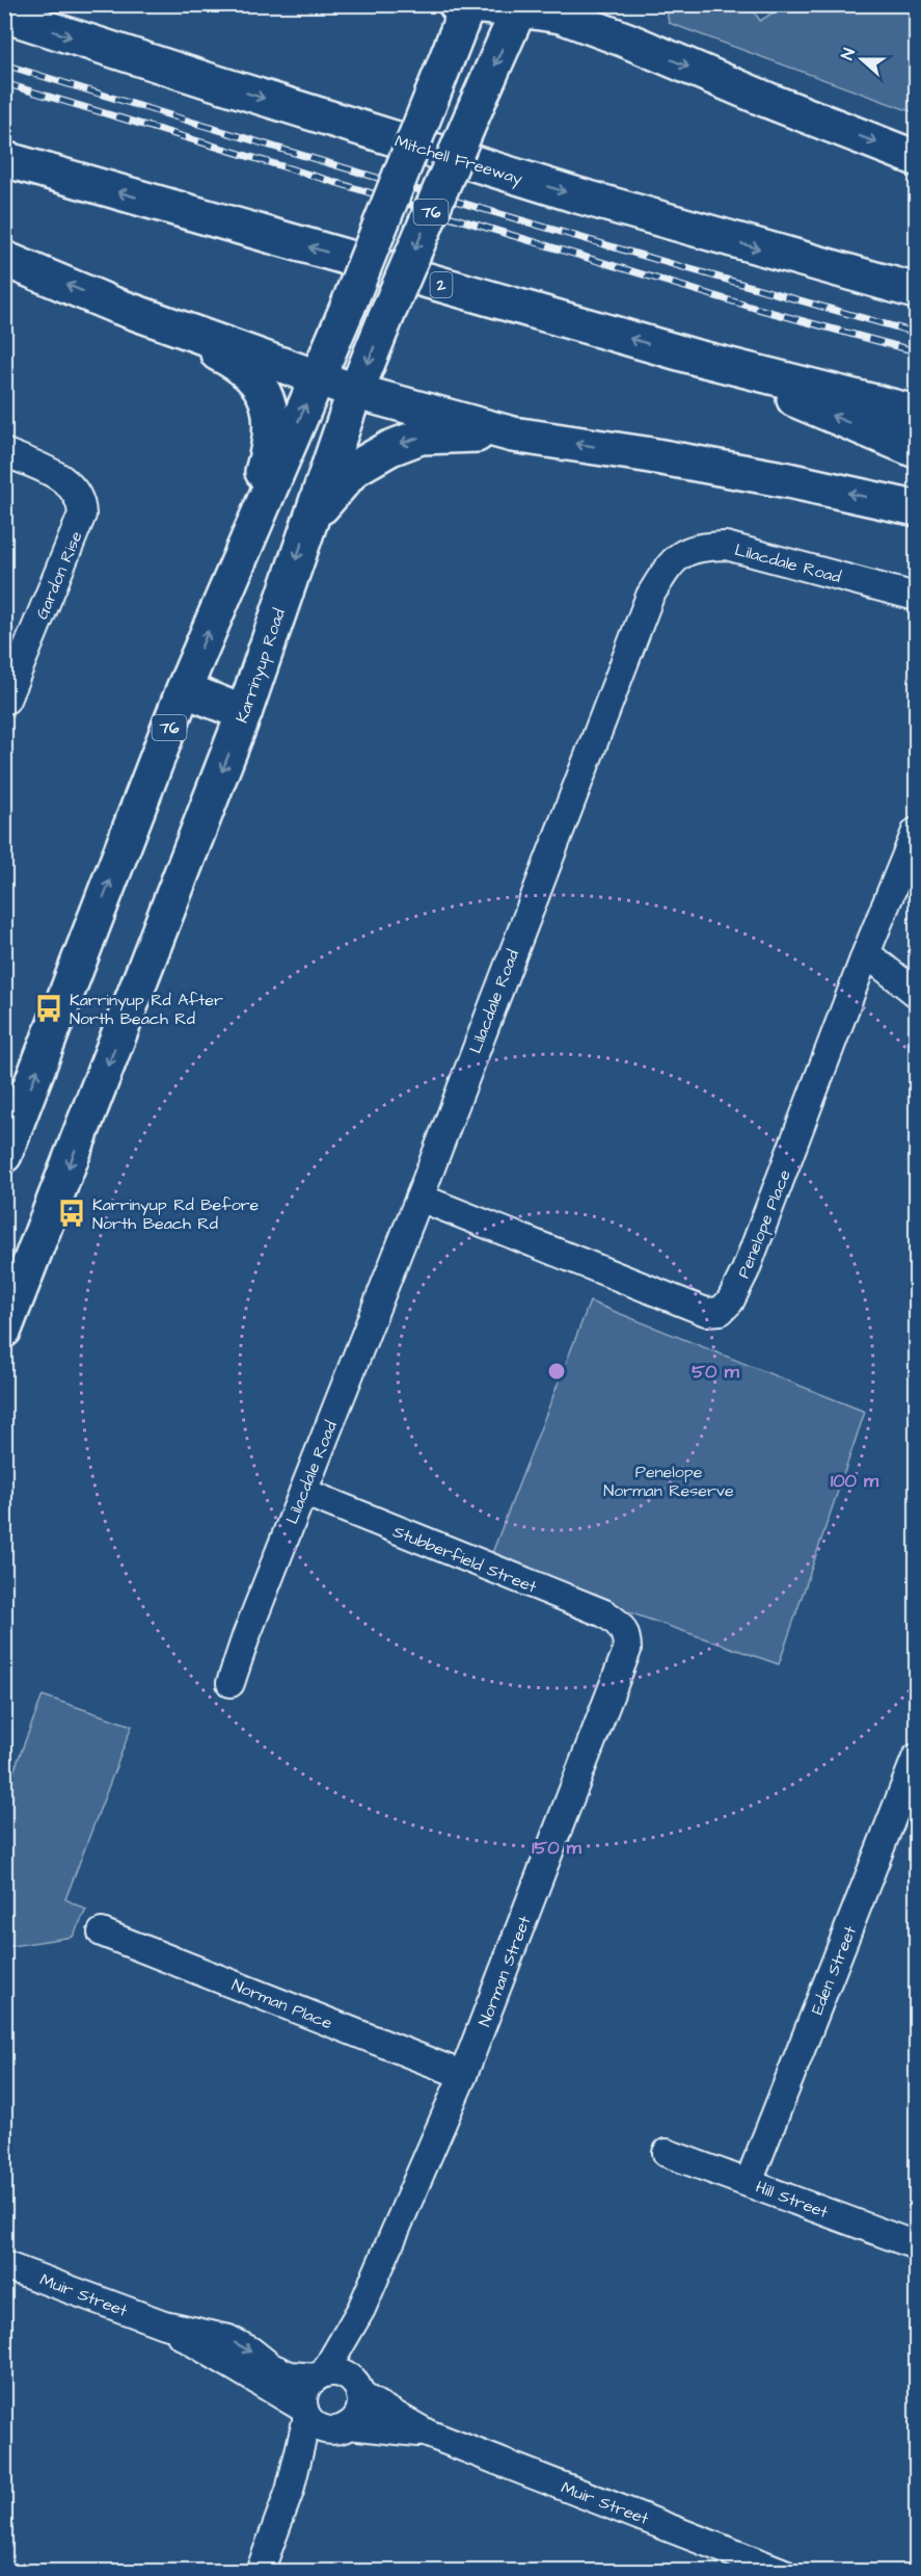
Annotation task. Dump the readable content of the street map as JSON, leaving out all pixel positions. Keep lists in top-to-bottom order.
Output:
{
  "streets": {
    "highway": [
      "Mitchell Freeway",
      "76",
      "2",
      "Karrinyup Road"
    ],
    "street": [
      "Lilacdale Road",
      "Gardon Rise",
      "Penelope Place",
      "Stubberfield Street",
      "Eden Street",
      "Norman Street",
      "Norman Place",
      "Hill Street",
      "Muir Street"
    ]
  },
  "crossings": [
    ["Lilacdale Road", "Penelope Place"],
    ["Lilacdale Road", "Stubberfield Street"],
    ["Stubberfield Street", "Norman Street"],
    ["Eden Street", "Hill Street"],
    ["Norman Street", "Norman Place"],
    ["Norman Street", "Muir Street"]
  ],
  "parks": ["Penelope Norman Reserve"],
  "places": {
    "bus stop": ["Karrinyup Rd After North Beach Rd", "Karrinyup Rd Before North Beach Rd"]
  },
  "north": "left",
  "rings": ["50 m", "100 m", "150 m"]
}
